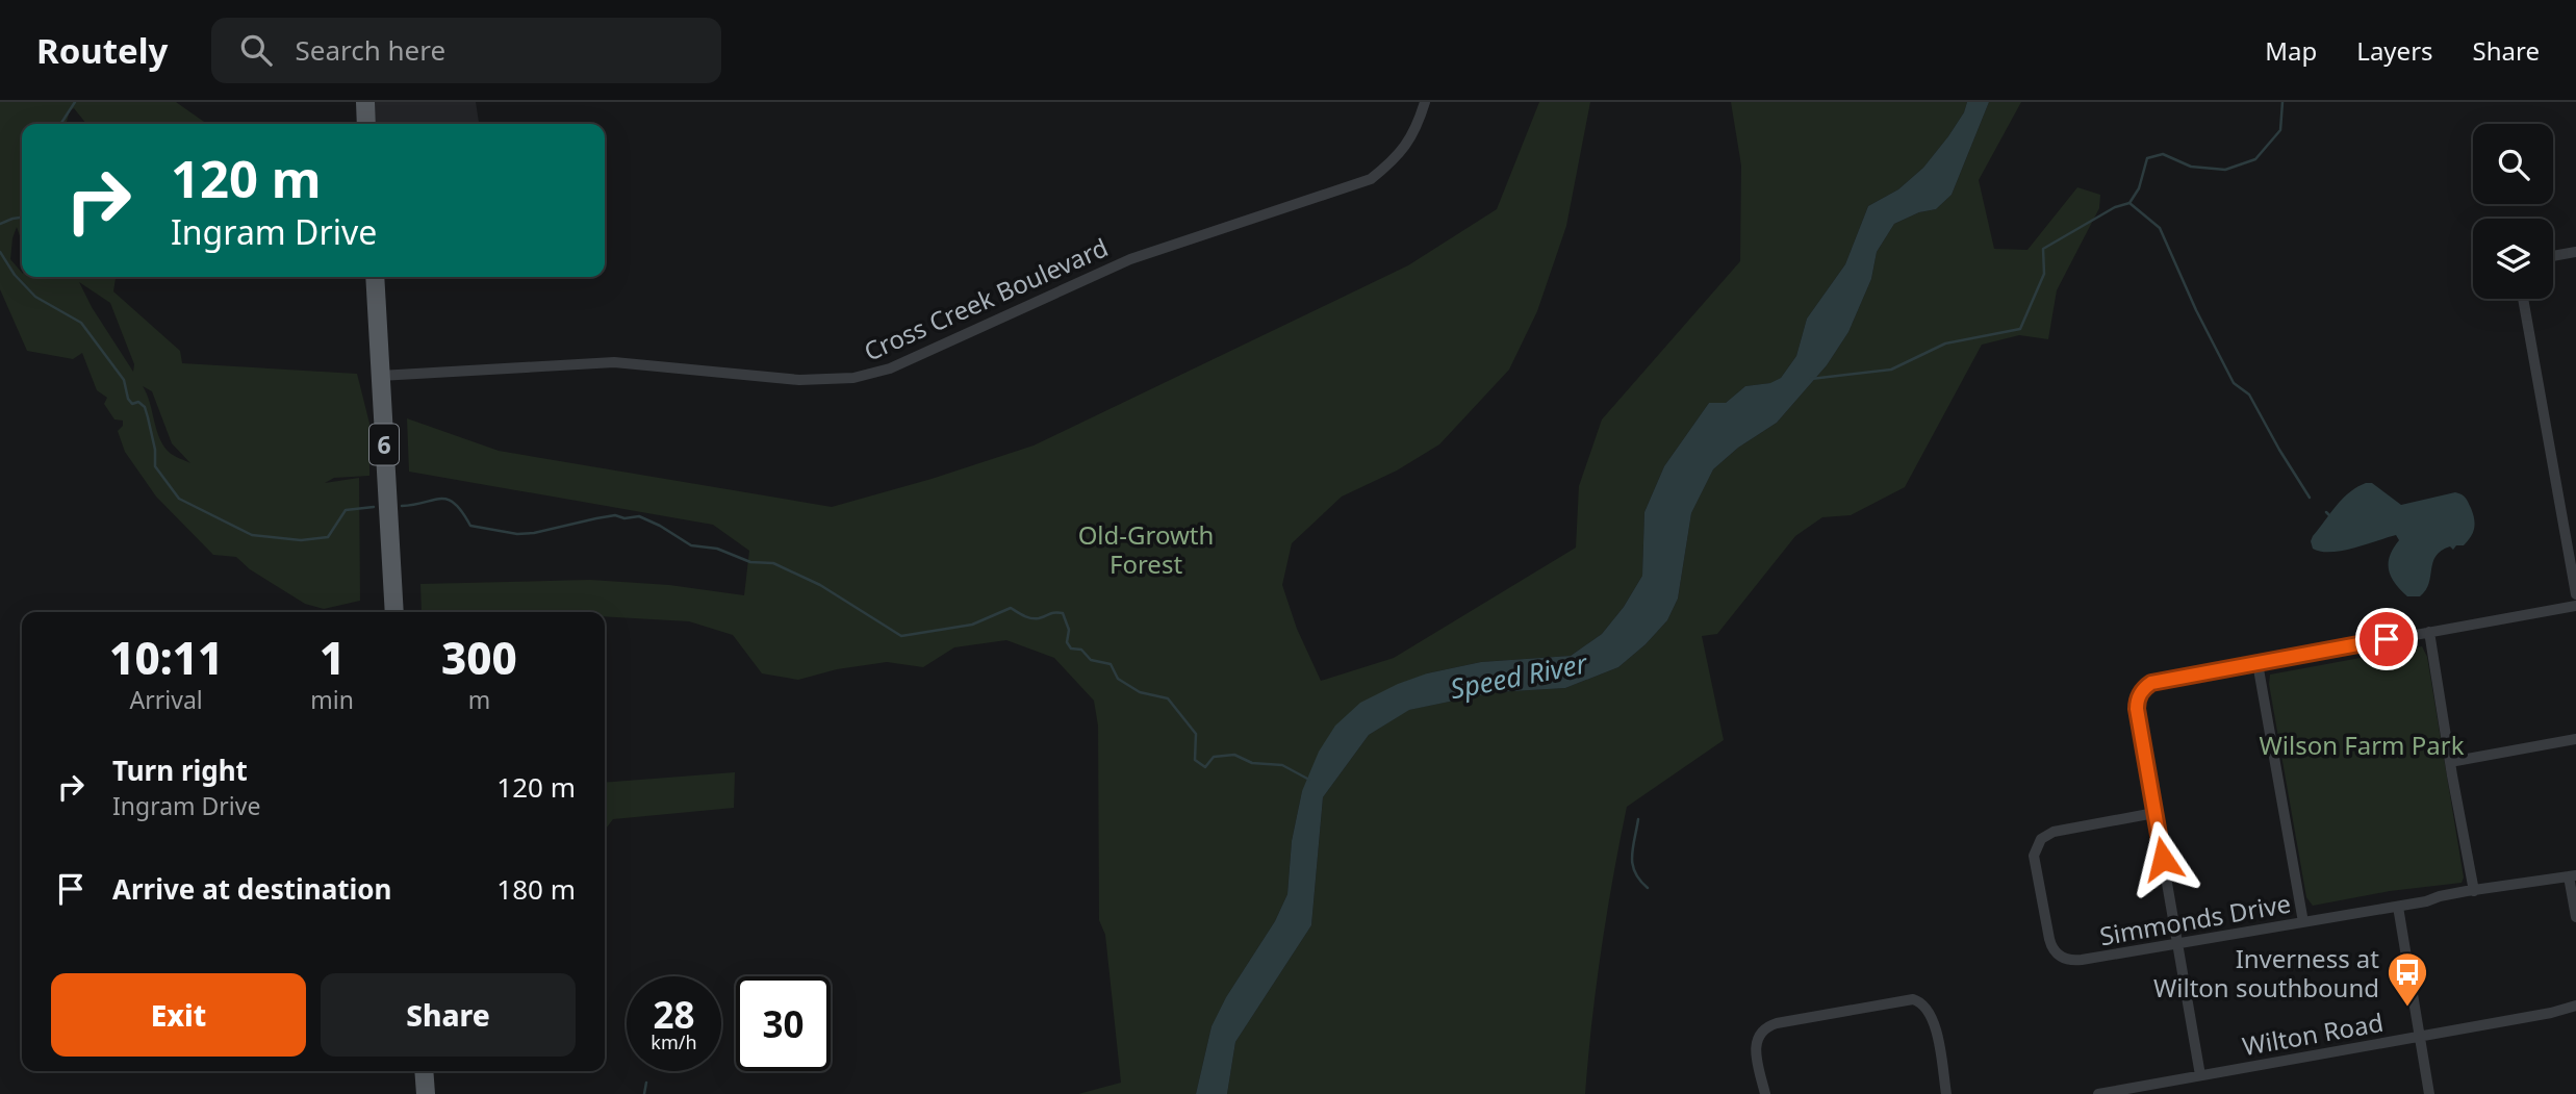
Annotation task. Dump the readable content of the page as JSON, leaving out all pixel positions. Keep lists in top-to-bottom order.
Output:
{
  "streets": {
    "main road": ["6"],
    "street": ["Cross Creek Boulevard", "Simmonds Drive", "Wilton Road"]
  },
  "crossings": [
    ["Cross Creek Boulevard", "6"]
  ],
  "water": ["Speed River"],
  "parks": ["Old-Growth Forest", "Wilson Farm Park"],
  "places": {
    "bus stop": ["Inverness at Wilton southbound"]
  },
  "page": {
    "header": "Routely",
    "search": "Search here",
    "nav": ["Map", "Layers", "Share"],
    "turn": ["120 m", "Ingram Drive"],
    "eta": [
      "10:11",
      "Arrival",
      "1",
      "min",
      "300",
      "m"
    ],
    "list": [
      {
        "name": "Turn right",
        "note": "Ingram Drive",
        "value": "120 m"
      },
      {
        "name": "Arrive at destination",
        "value": "180 m"
      }
    ],
    "buttons": ["Exit", "Share"],
    "speed": "28 km/h",
    "limit": "30"
  }
}
